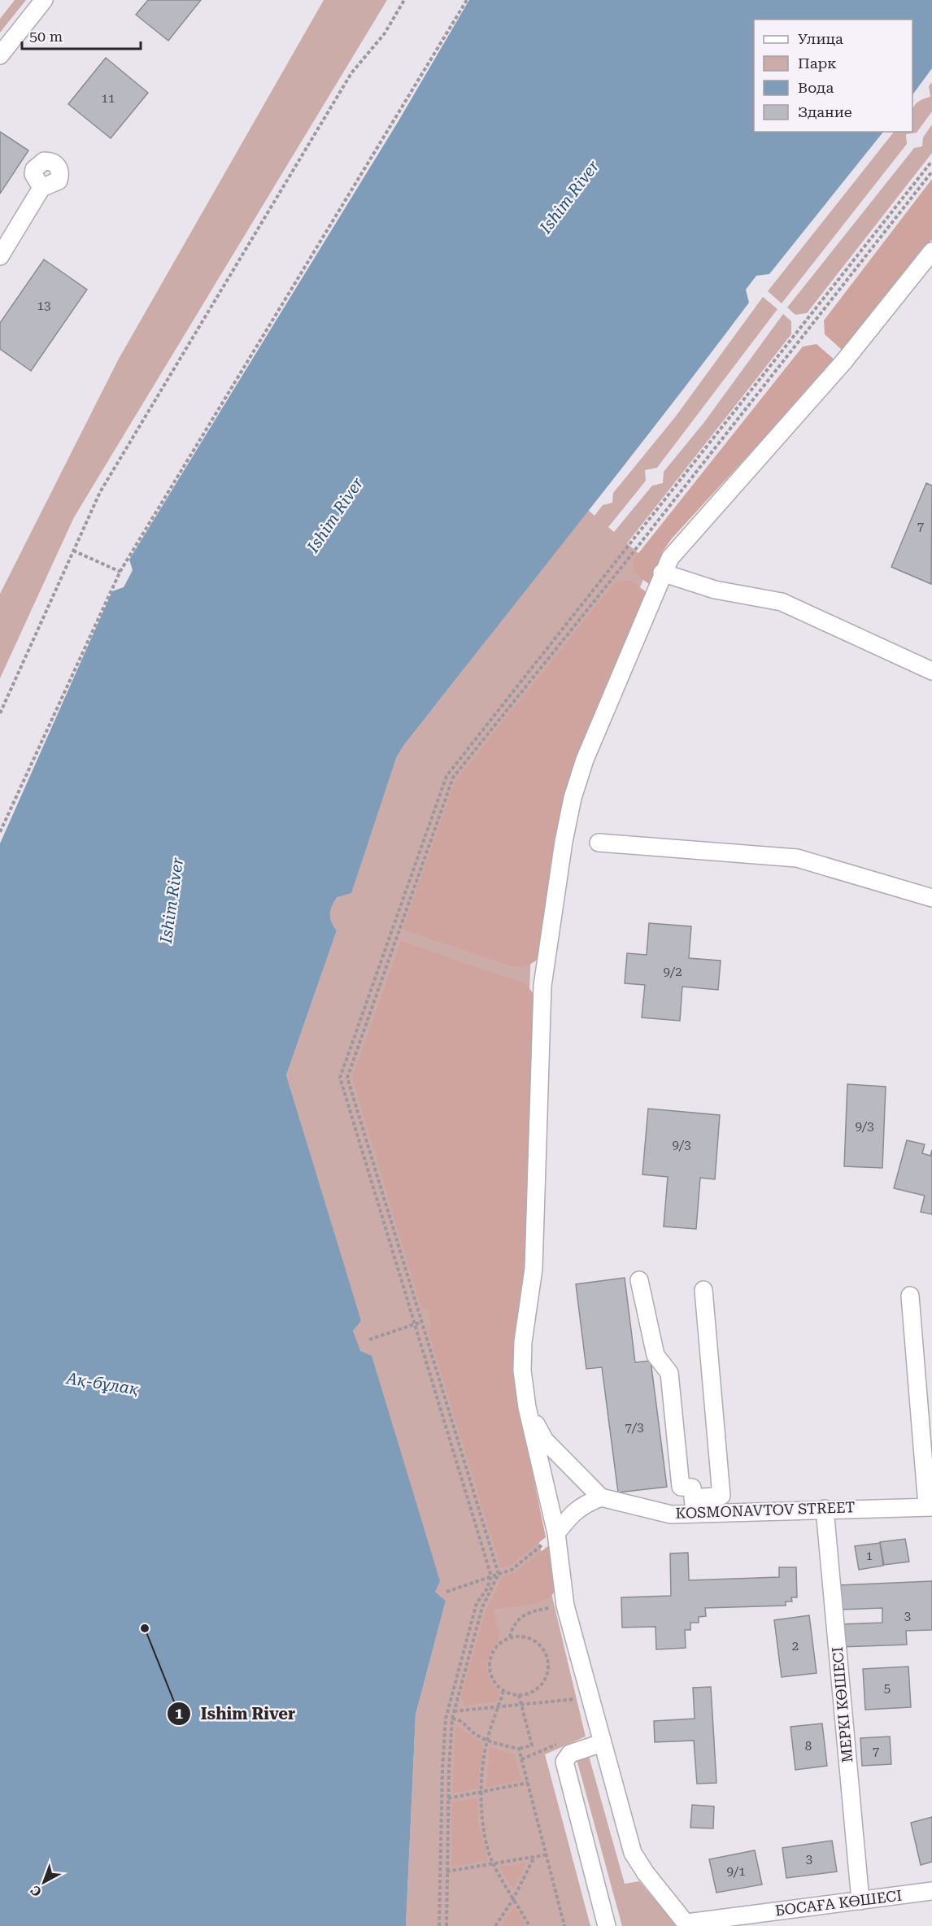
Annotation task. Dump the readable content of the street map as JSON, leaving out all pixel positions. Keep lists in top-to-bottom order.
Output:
{
  "streets": {
    "street": ["KOSMONAVTOV STREET", "МЕРКІ КӨШЕСІ", "БОСАҒА КӨШЕСІ"]
  },
  "crossings": [
    ["KOSMONAVTOV STREET", "МЕРКІ КӨШЕСІ"],
    ["МЕРКІ КӨШЕСІ", "БОСАҒА КӨШЕСІ"]
  ],
  "water": ["Ishim River", "Ақ-бұлақ"],
  "places": ["Ishim River"],
  "house_numbers": [
    "11",
    "13",
    "7",
    "9/2",
    "9/3",
    "9/3",
    "7/3",
    "1",
    "3",
    "2",
    "5",
    "8",
    "7",
    "3",
    "9/1"
  ],
  "legend": [
    "Улица",
    "Парк",
    "Вода",
    "Здание"
  ],
  "scale_bar": "50 m",
  "north": "bottom left"
}
